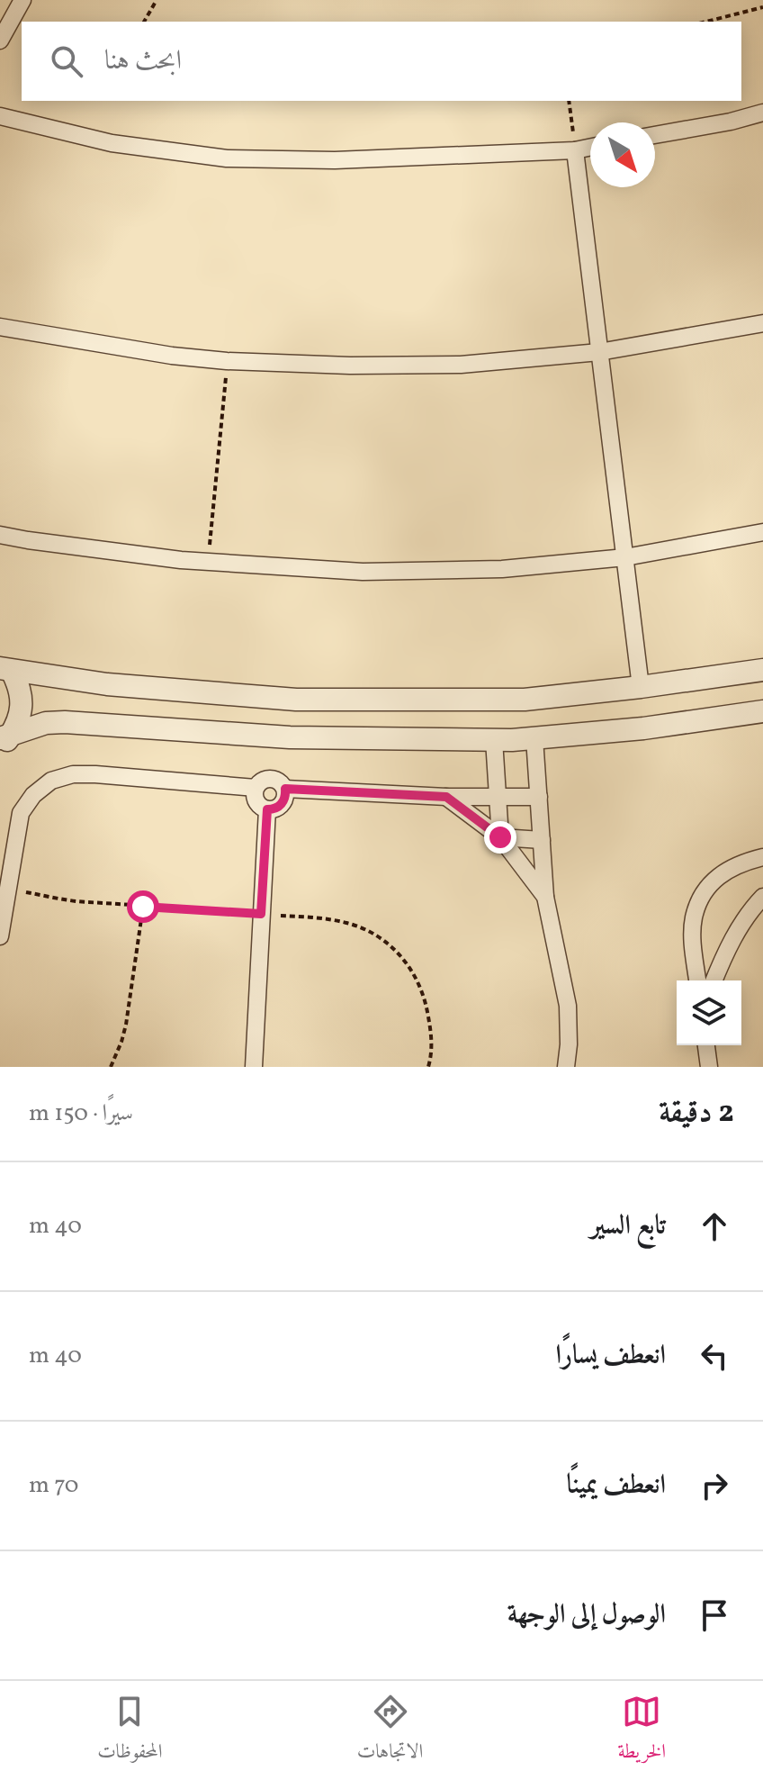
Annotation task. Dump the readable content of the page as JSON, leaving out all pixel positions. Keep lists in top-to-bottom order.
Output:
{
  "north": "bottom right",
  "page": {
    "search": "ابحث هنا",
    "heading": ["2 دقيقة", "سيرًا · 150 m"],
    "list": [
      ["تابع السير", "40 m"],
      ["انعطف يسارًا", "40 m"],
      ["انعطف يمينًا", "70 m"],
      "الوصول إلى الوجهة"
    ],
    "nav": ["الخريطة", "الاتجاهات", "المحفوظات"]
  }
}
